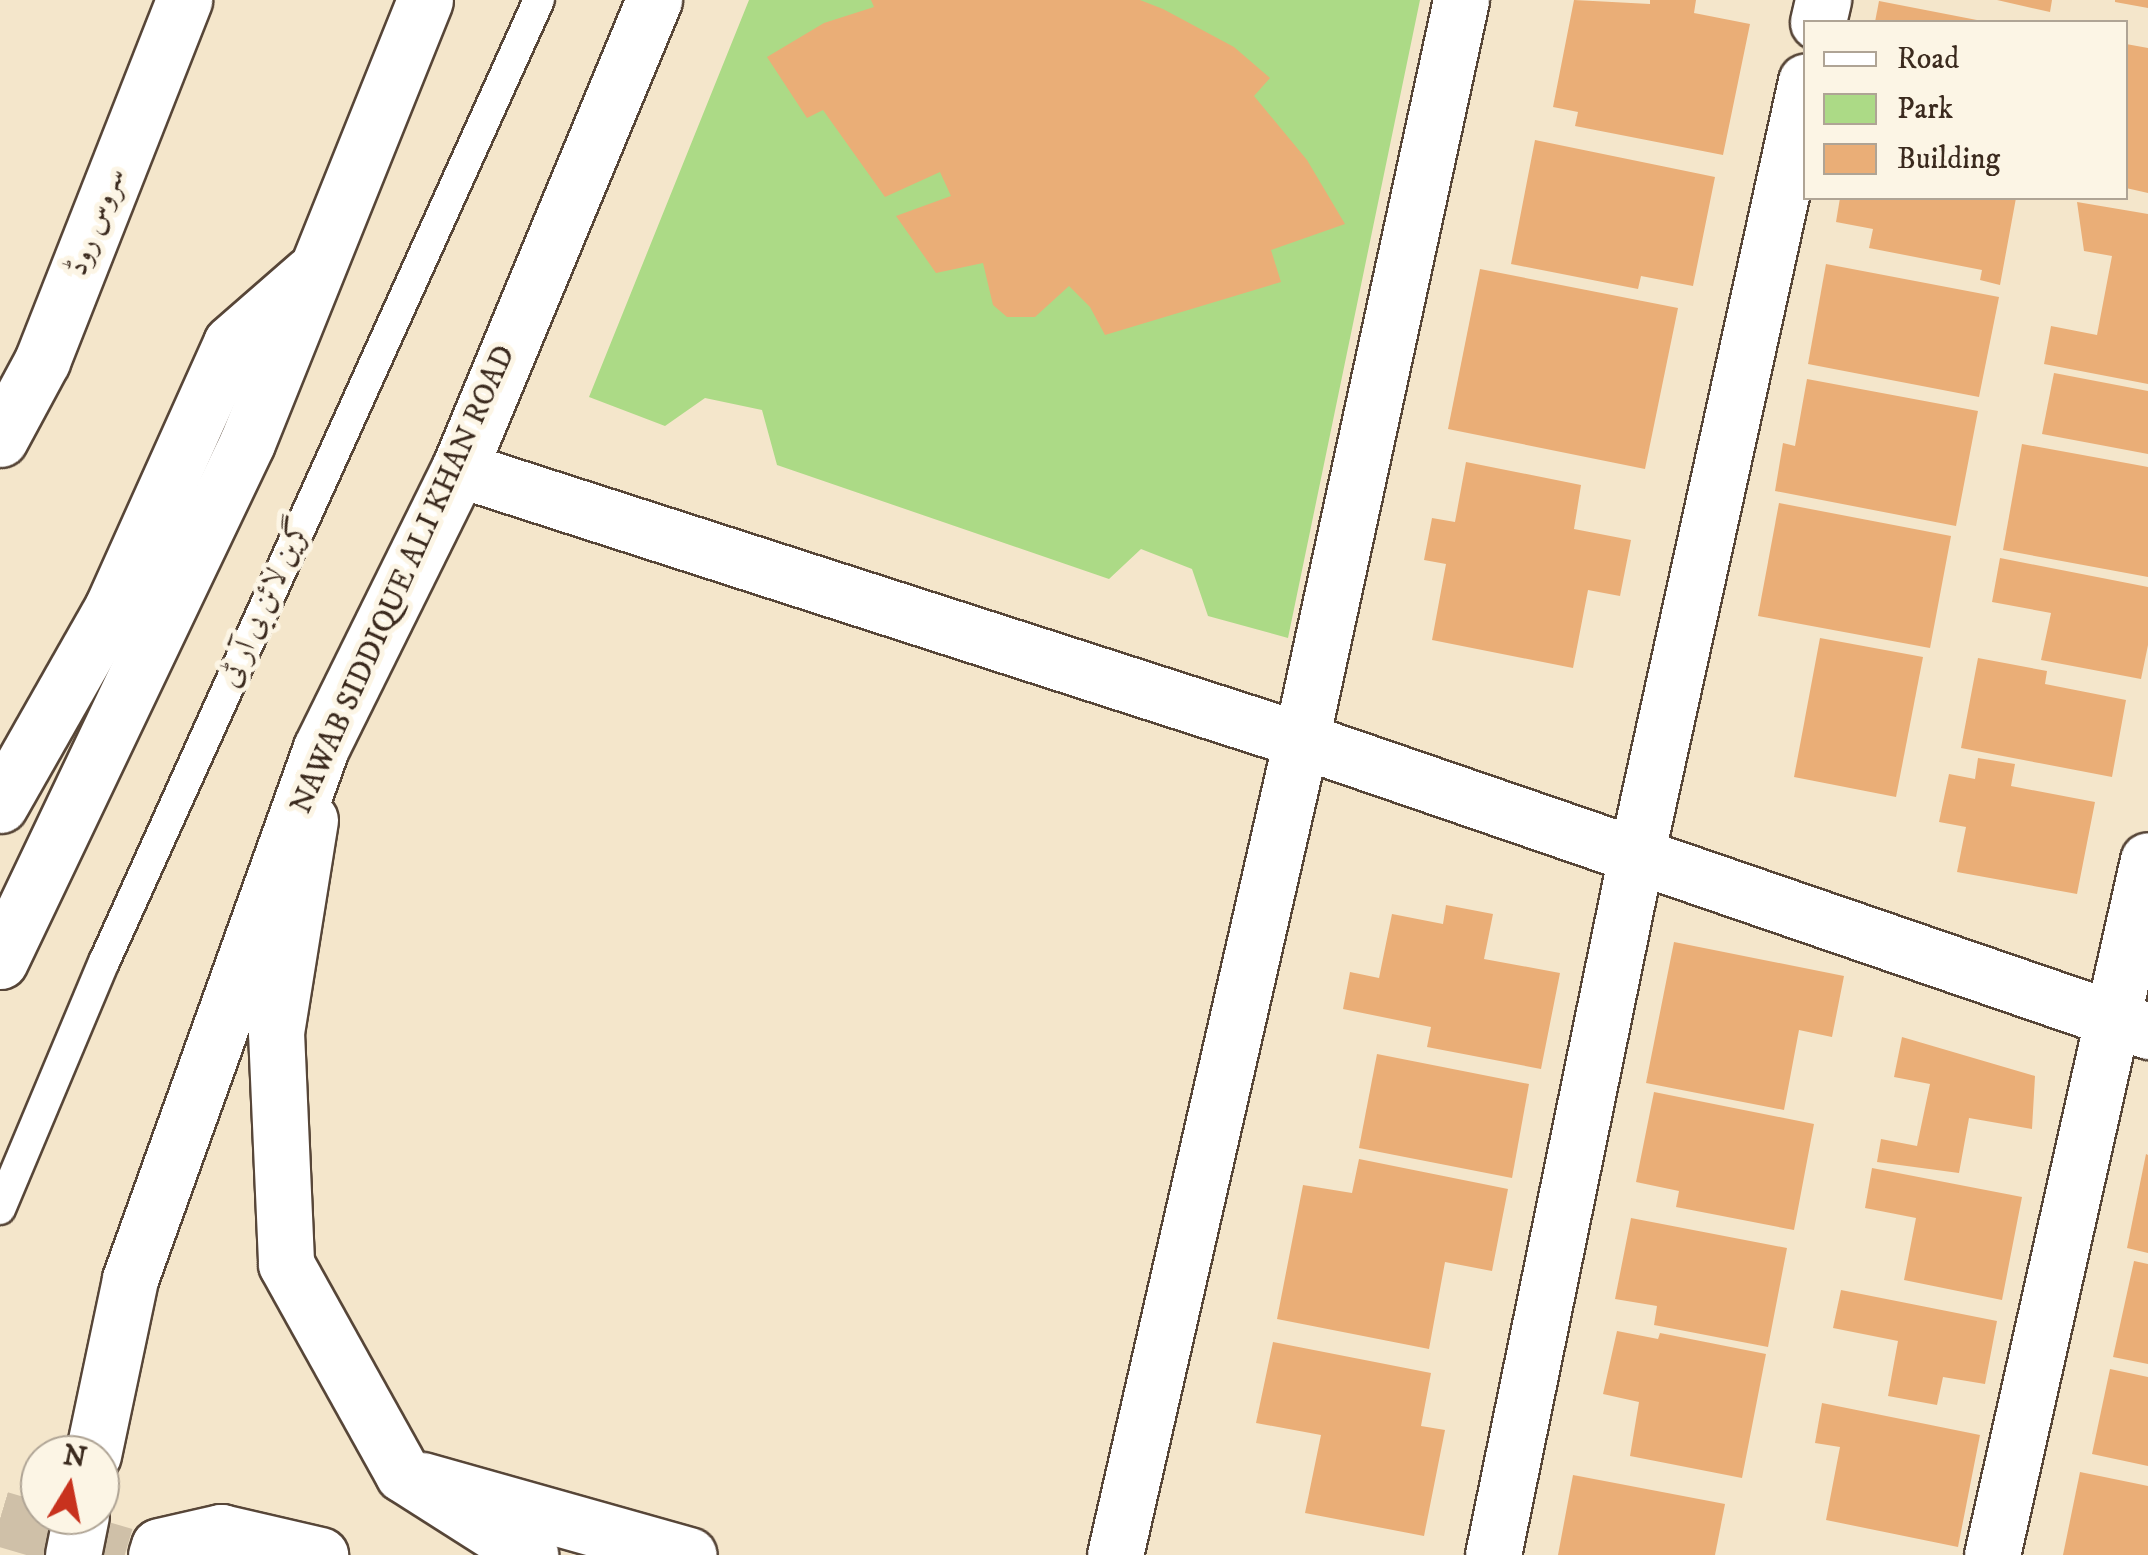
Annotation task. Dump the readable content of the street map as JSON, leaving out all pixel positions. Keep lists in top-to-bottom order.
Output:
{
  "streets": {
    "street": ["سروس روڈ", "NAWAB SIDDIQUE ALI KHAN ROAD"],
    "lane": ["گرین لائن بی آر ٹی"]
  },
  "legend": ["Road", "Park", "Building"],
  "north": "top"
}
